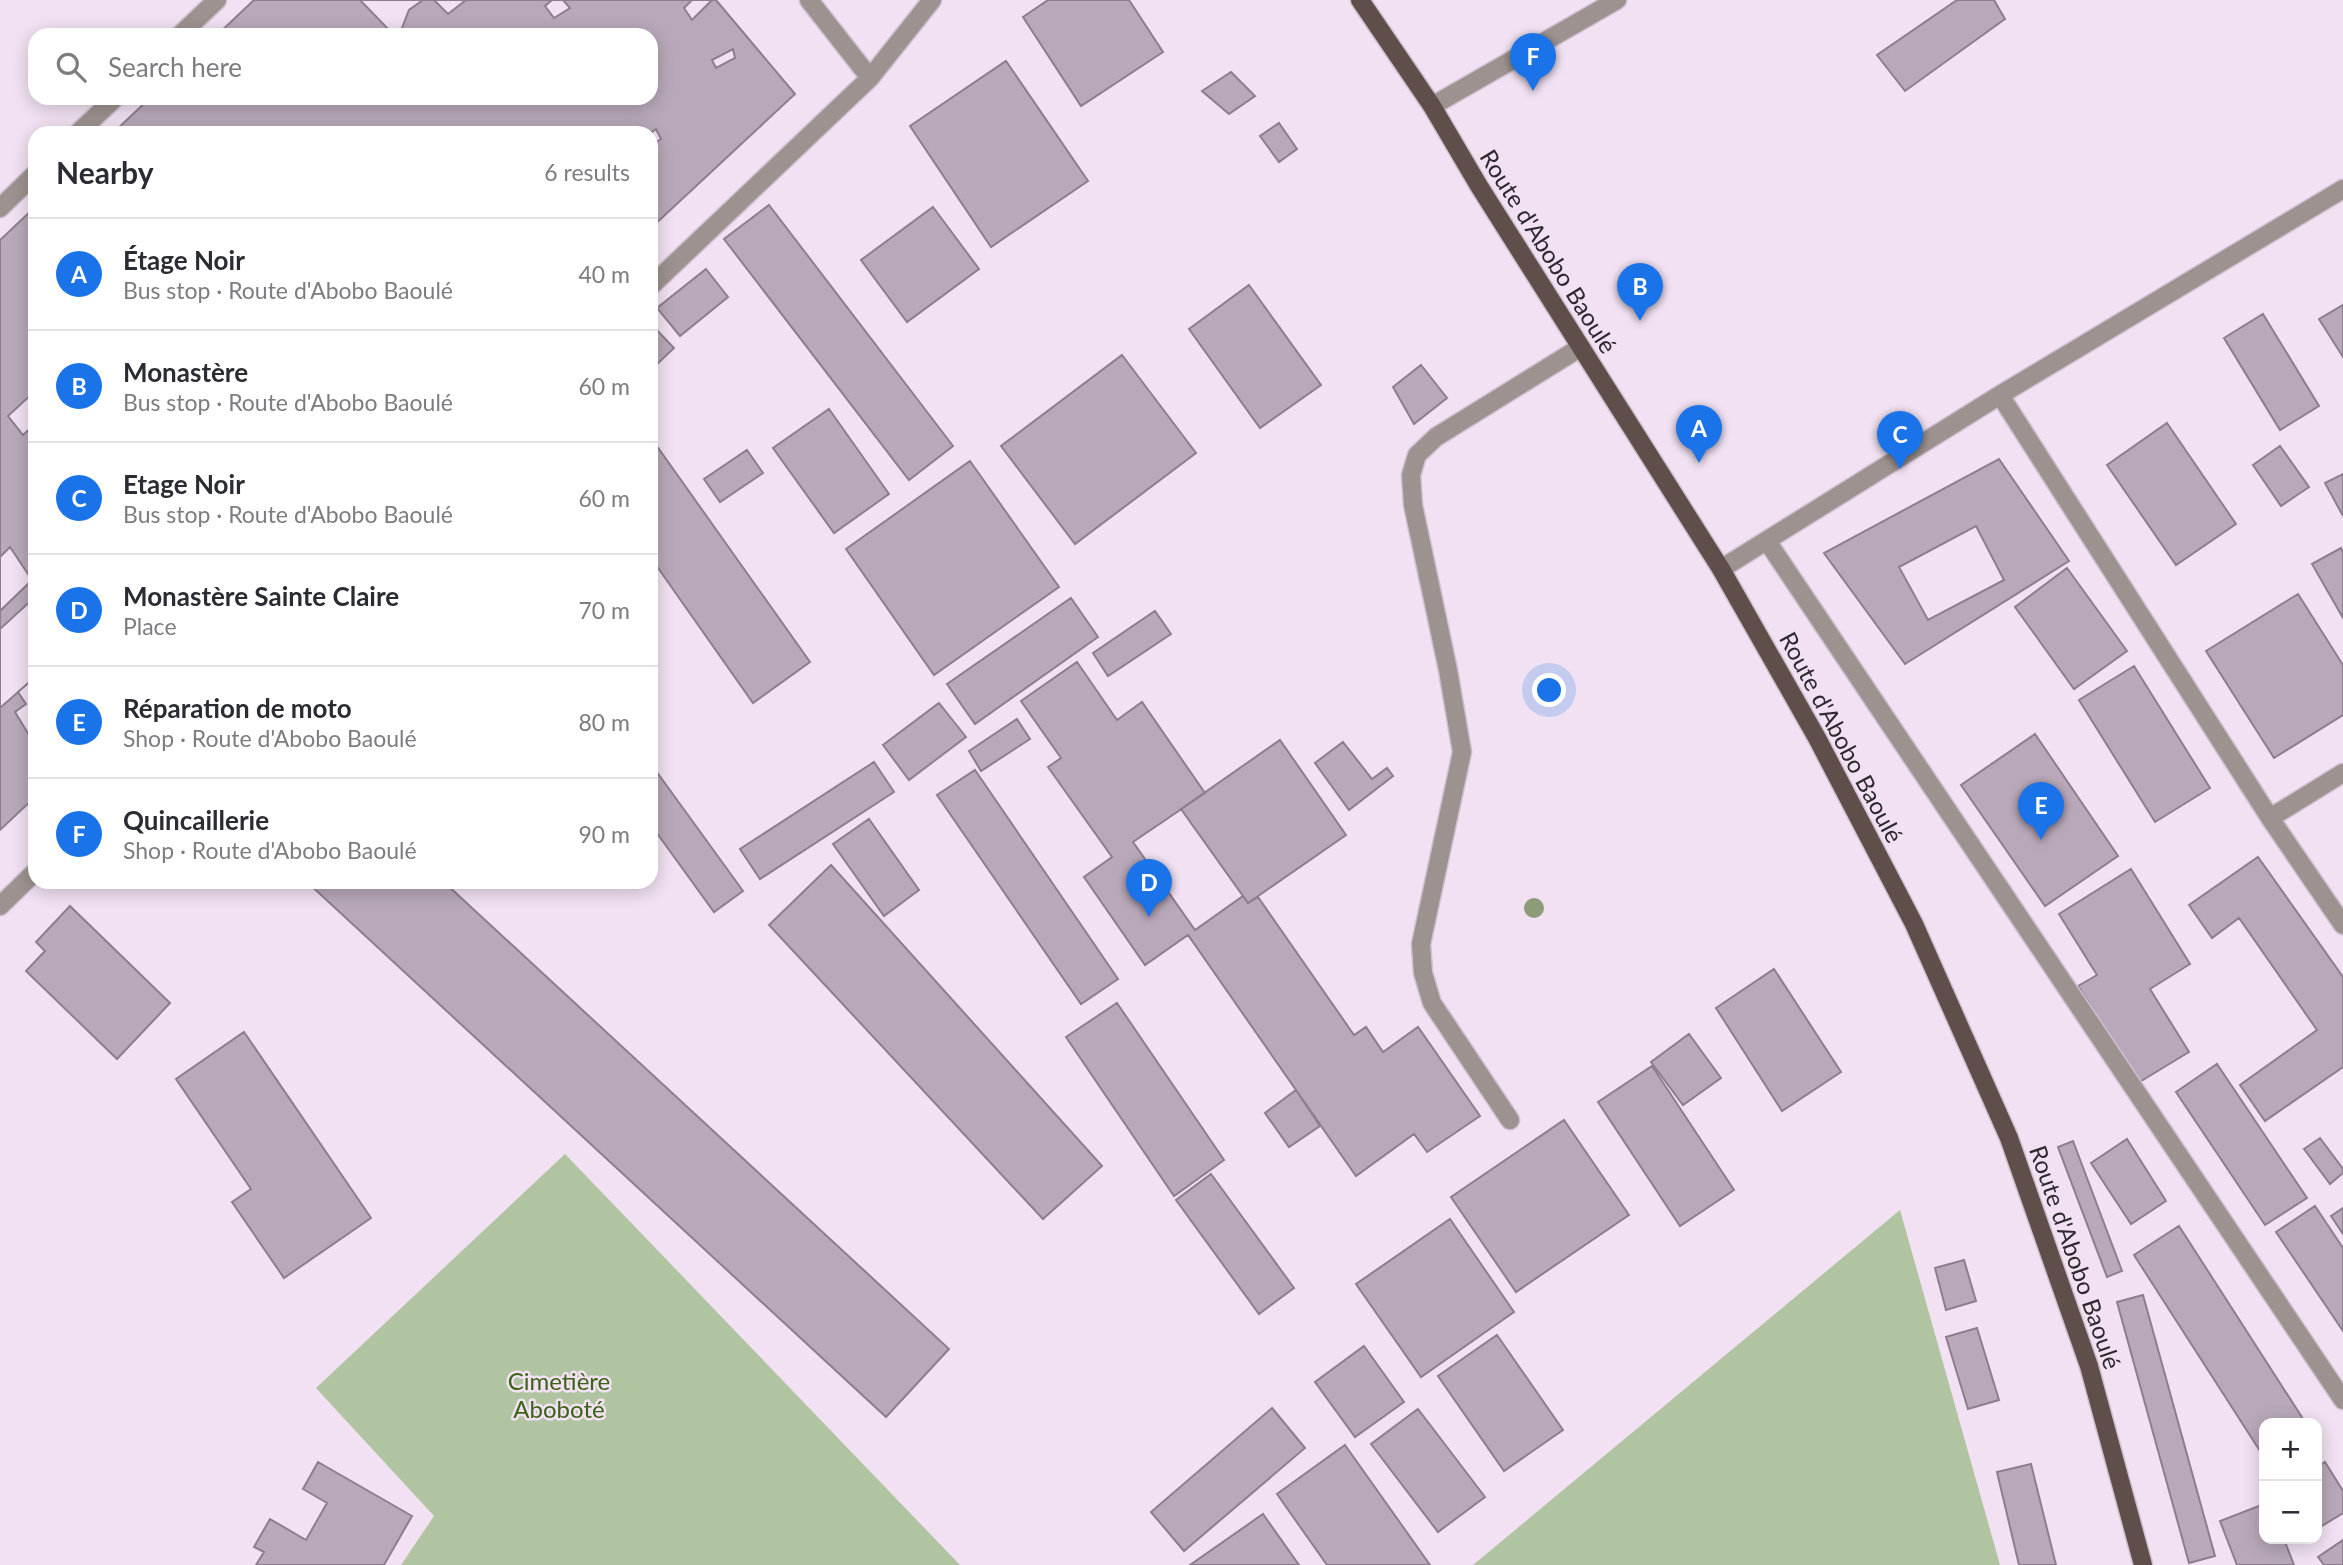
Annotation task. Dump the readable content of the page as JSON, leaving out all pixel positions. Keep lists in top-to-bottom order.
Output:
{
  "streets": {
    "main road": ["Route d'Abobo Baoulé"]
  },
  "parks": ["Cimetière Aboboté"],
  "page": {
    "search": "Search here",
    "pins": [
      "F",
      "B",
      "A",
      "C",
      "E",
      "D"
    ],
    "heading": ["Nearby", "6 results"],
    "list": [
      {
        "mark": "A",
        "name": "Étage Noir",
        "note": "Bus stop · Route d'Abobo Baoulé",
        "value": "40 m"
      },
      {
        "mark": "B",
        "name": "Monastère",
        "note": "Bus stop · Route d'Abobo Baoulé",
        "value": "60 m"
      },
      {
        "mark": "C",
        "name": "Etage Noir",
        "note": "Bus stop · Route d'Abobo Baoulé",
        "value": "60 m"
      },
      {
        "mark": "D",
        "name": "Monastère Sainte Claire",
        "note": "Place",
        "value": "70 m"
      },
      {
        "mark": "E",
        "name": "Réparation de moto",
        "note": "Shop · Route d'Abobo Baoulé",
        "value": "80 m"
      },
      {
        "mark": "F",
        "name": "Quincaillerie",
        "note": "Shop · Route d'Abobo Baoulé",
        "value": "90 m"
      }
    ],
    "map_buttons": ["+", "−"]
  }
}
